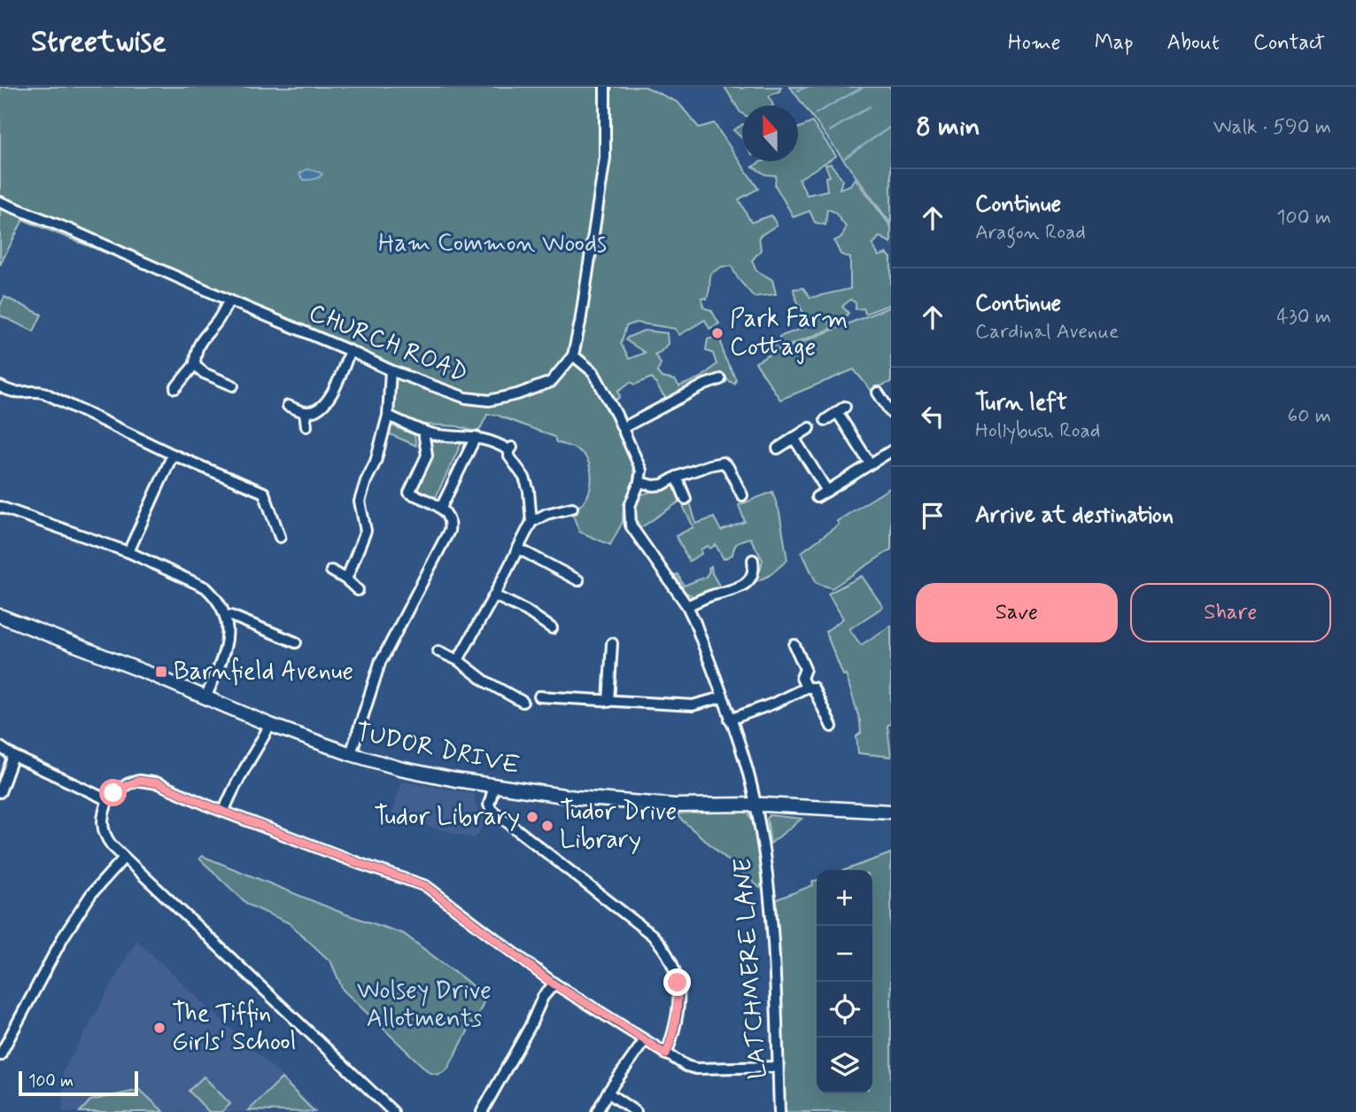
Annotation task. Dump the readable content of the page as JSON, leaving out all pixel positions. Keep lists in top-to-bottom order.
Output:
{
  "streets": {
    "street": ["CHURCH ROAD", "TUDOR DRIVE", "LATCHMERE LANE"]
  },
  "crossings": [
    ["CHURCH ROAD", "LATCHMERE LANE"],
    ["TUDOR DRIVE", "LATCHMERE LANE"]
  ],
  "parks": ["Ham Common Woods", "Wolsey Drive Allotments"],
  "places": {
    "other": [
      "Park Farm Cottage",
      "Tudor Library",
      "Tudor Drive Library",
      "The Tiffin Girls' School"
    ],
    "transit": ["Barnfield Avenue"]
  },
  "scale_bar": "100 m",
  "north": "top",
  "page": {
    "header": "Streetwise",
    "nav": [
      "Home",
      "Map",
      "About",
      "Contact"
    ],
    "heading": ["8 min", "Walk · 590 m"],
    "list": [
      ["Continue", "Aragon Road", "100 m"],
      ["Continue", "Cardinal Avenue", "430 m"],
      ["Turn left", "Hollybush Road", "60 m"],
      "Arrive at destination"
    ],
    "buttons": ["Save", "Share"],
    "map_buttons": ["+", "−"],
    "scale": "100 m"
  }
}
